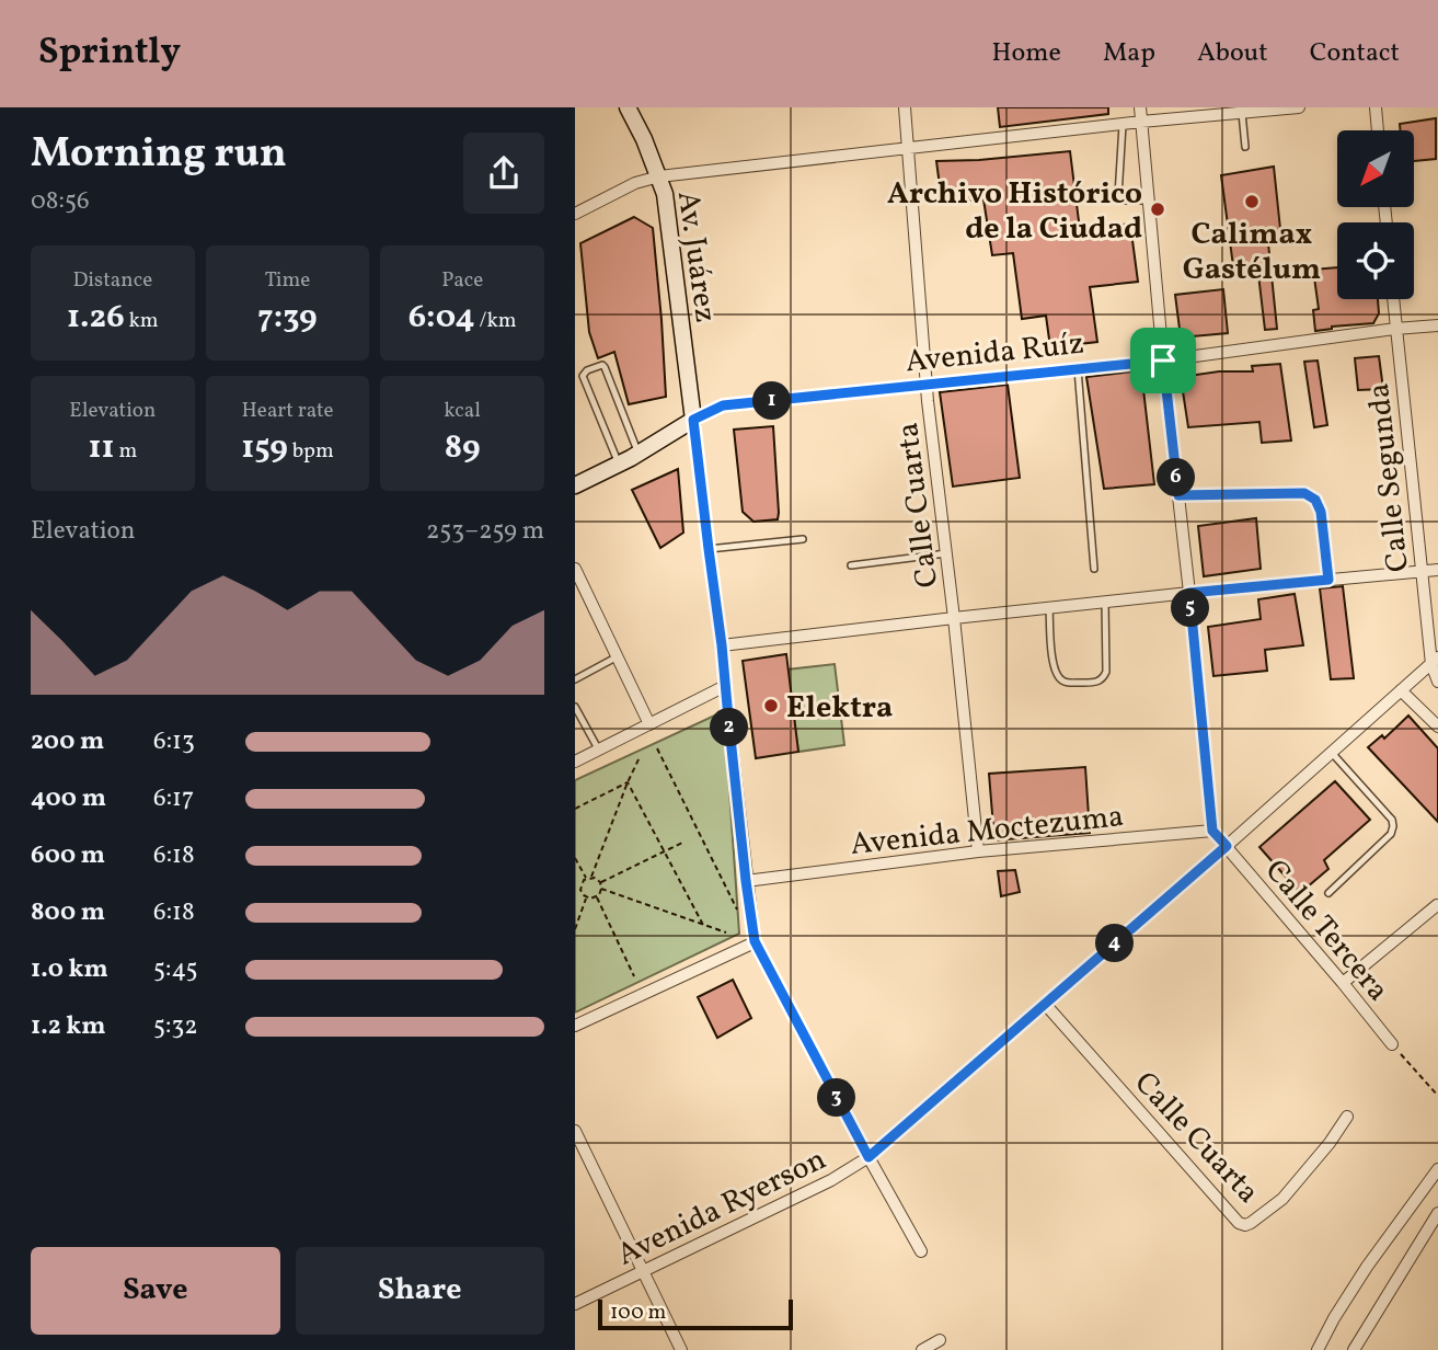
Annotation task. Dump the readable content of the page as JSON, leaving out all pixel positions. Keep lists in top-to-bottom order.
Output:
{
  "streets": {
    "street": [
      "Av. Juárez",
      "Avenida Ruíz",
      "Calle Segunda",
      "Calle Cuarta",
      "Avenida Moctezuma",
      "Calle Tercera",
      "Avenida Ryerson"
    ]
  },
  "crossings": [
    ["Av. Juárez", "Avenida Ruíz"],
    ["Avenida Ruíz", "Calle Segunda"],
    ["Avenida Ruíz", "Calle Cuarta"],
    ["Calle Segunda", "Avenida Ryerson"],
    ["Calle Cuarta", "Avenida Moctezuma"],
    ["Calle Cuarta", "Avenida Ryerson"],
    ["Calle Tercera", "Avenida Ryerson"]
  ],
  "places": ["Calimax Gastélum", "Archivo Histórico de la Ciudad", "Elektra"],
  "scale_bar": "100 m",
  "north": "bottom left",
  "page": {
    "header": "Sprintly",
    "nav": [
      "Home",
      "Map",
      "About",
      "Contact"
    ],
    "heading": ["Morning run", "08:56"],
    "stats": [
      ["Distance", "1.26 km"],
      ["Time", "7:39"],
      ["Pace", "6:04 /km"],
      ["Elevation", "11 m"],
      ["Heart rate", "159 bpm"],
      ["kcal", "89"]
    ],
    "pins": [
      "1",
      "6",
      "5",
      "2",
      "4",
      "3"
    ],
    "chart": ["Elevation", "253–259 m"],
    "list": [
      {
        "name": "200 m",
        "note": "6:13"
      },
      {
        "name": "400 m",
        "note": "6:17"
      },
      {
        "name": "600 m",
        "note": "6:18"
      },
      {
        "name": "800 m",
        "note": "6:18"
      },
      {
        "name": "1.0 km",
        "note": "5:45"
      },
      {
        "name": "1.2 km",
        "note": "5:32"
      }
    ],
    "buttons": ["Save", "Share"],
    "scale": "100 m"
  }
}
